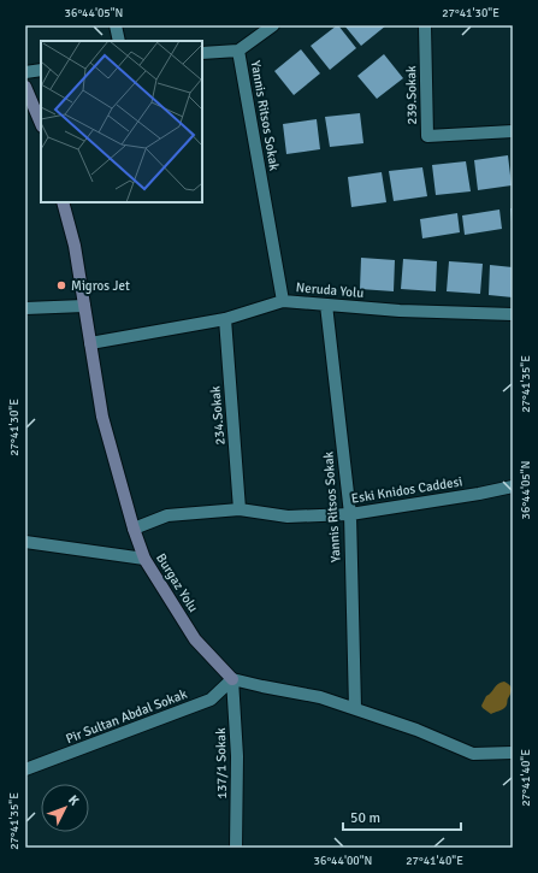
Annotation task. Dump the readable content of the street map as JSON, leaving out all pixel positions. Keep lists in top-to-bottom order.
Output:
{
  "streets": {
    "street": [
      "239.Sokak",
      "Yannis Ritsos Sokak",
      "Neruda Yolu",
      "234.Sokak",
      "Eski Knidos Caddesi",
      "Burgaz Yolu",
      "Pir Sultan Abdal Sokak",
      "137/1 Sokak"
    ]
  },
  "crossings": [
    ["Yannis Ritsos Sokak", "Neruda Yolu"],
    ["Yannis Ritsos Sokak", "Eski Knidos Caddesi"],
    ["Neruda Yolu", "234.Sokak"],
    ["Neruda Yolu", "Burgaz Yolu"],
    ["234.Sokak", "Eski Knidos Caddesi"],
    ["Eski Knidos Caddesi", "Burgaz Yolu"],
    ["Burgaz Yolu", "Pir Sultan Abdal Sokak"],
    ["Burgaz Yolu", "137/1 Sokak"],
    ["Pir Sultan Abdal Sokak", "137/1 Sokak"]
  ],
  "places": ["Migros Jet"],
  "scale_bar": "50 m",
  "north": "top right",
  "coordinates": [
    "36°44'05\"N",
    "27°41'30\"E",
    "27°41'35\"E",
    "27°41'40\"E",
    "36°44'00\"N"
  ]
}
